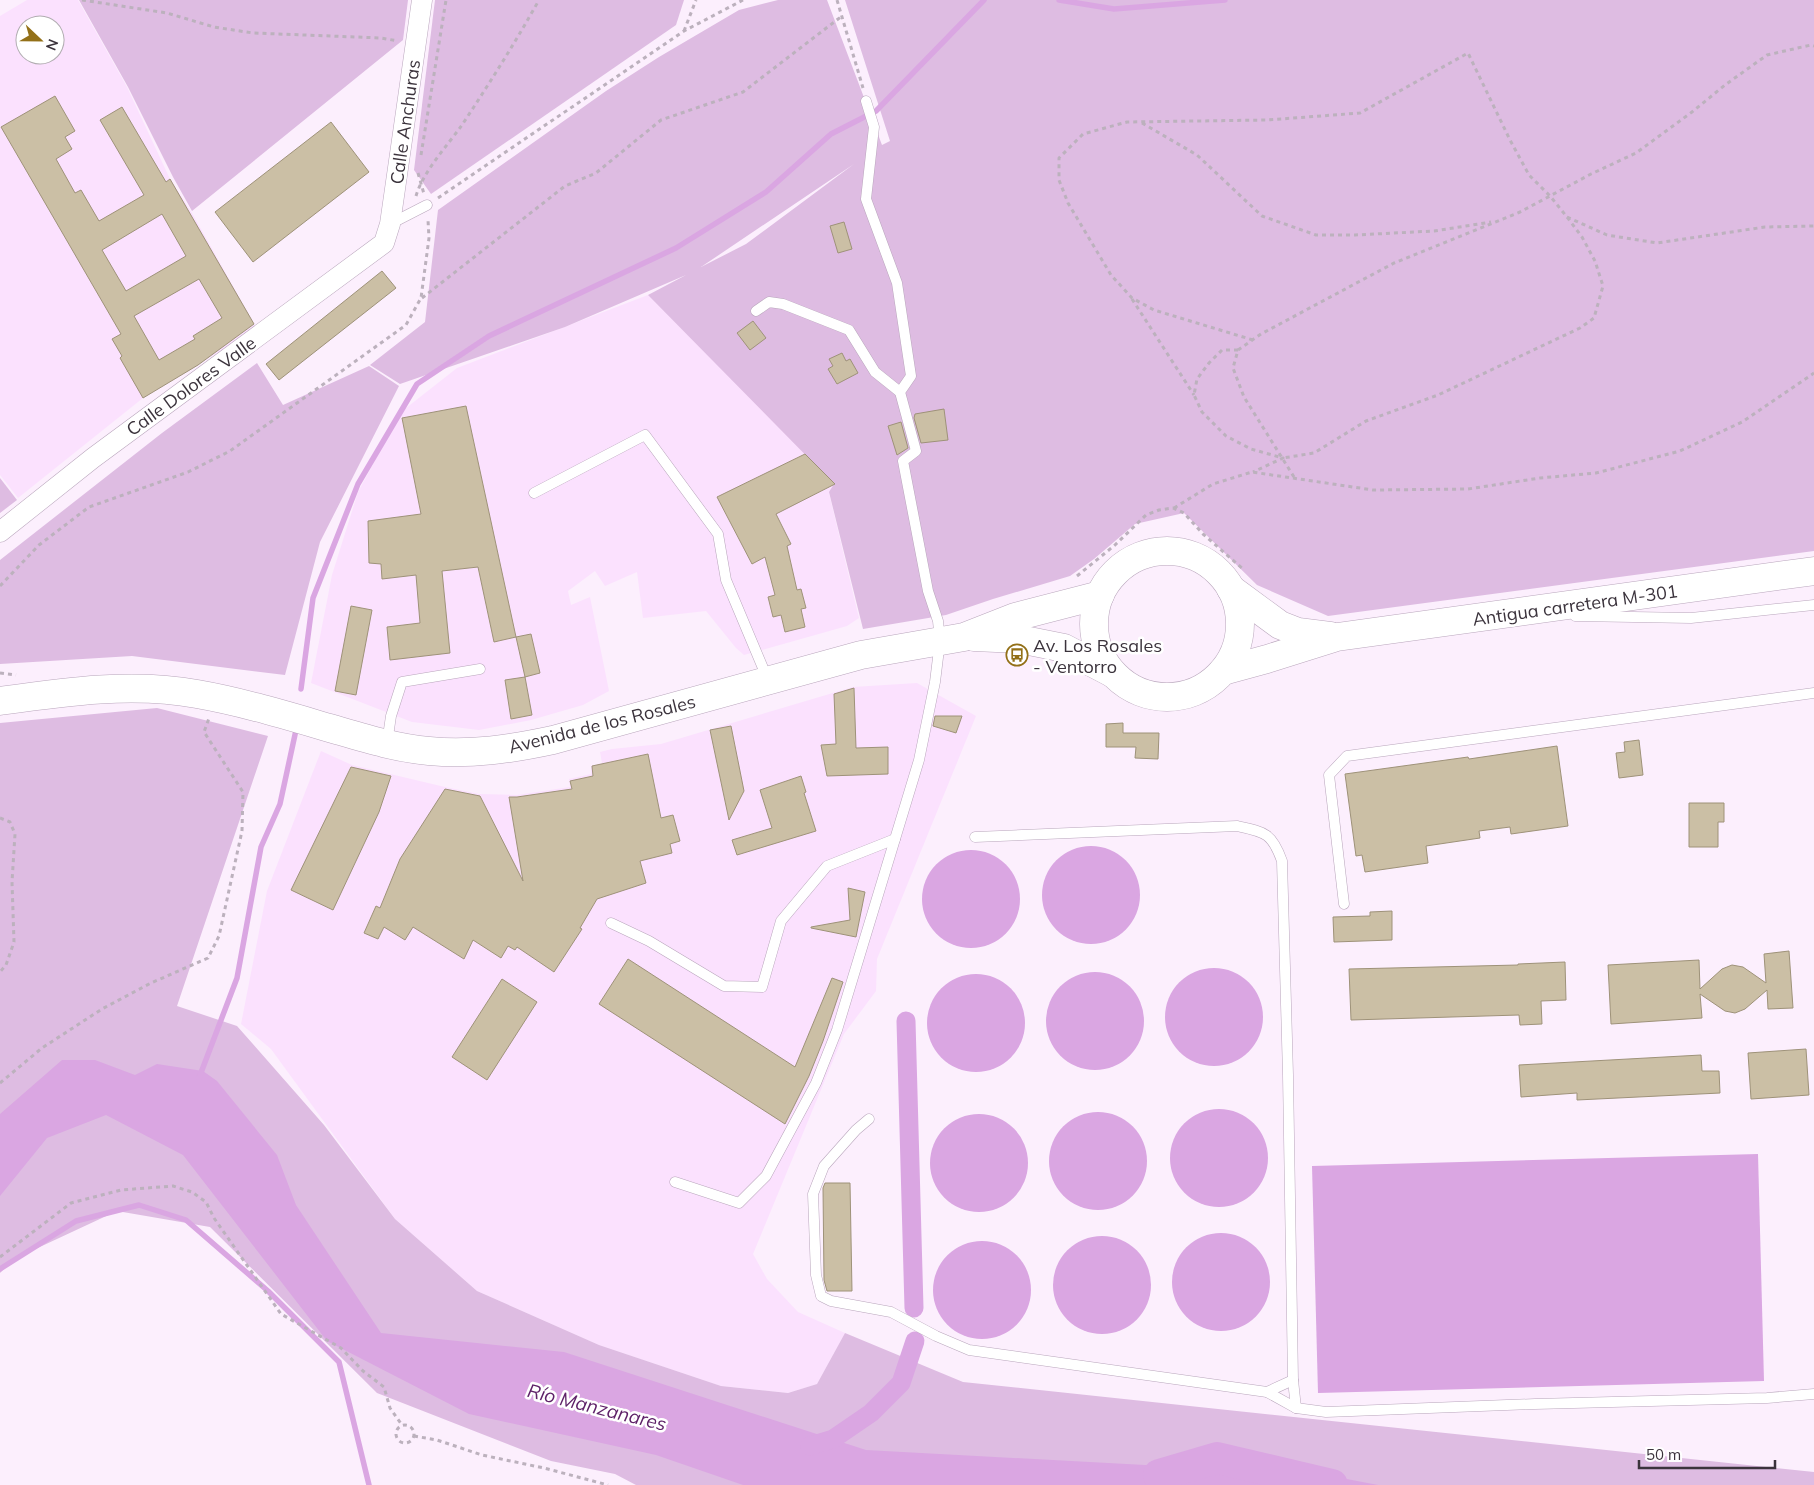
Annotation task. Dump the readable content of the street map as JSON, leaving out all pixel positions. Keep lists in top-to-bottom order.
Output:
{
  "streets": {
    "street": [
      "Calle Anchuras",
      "Calle Dolores Valle",
      "Antigua carretera M-301",
      "Avenida de los Rosales"
    ]
  },
  "crossings": [
    ["Calle Anchuras", "Calle Dolores Valle"],
    ["Antigua carretera M-301", "Avenida de los Rosales"]
  ],
  "water": ["Río Manzanares"],
  "places": {
    "bus stop": ["Av. Los Rosales - Ventorro"]
  },
  "scale_bar": "50 m",
  "north": "right"
}
